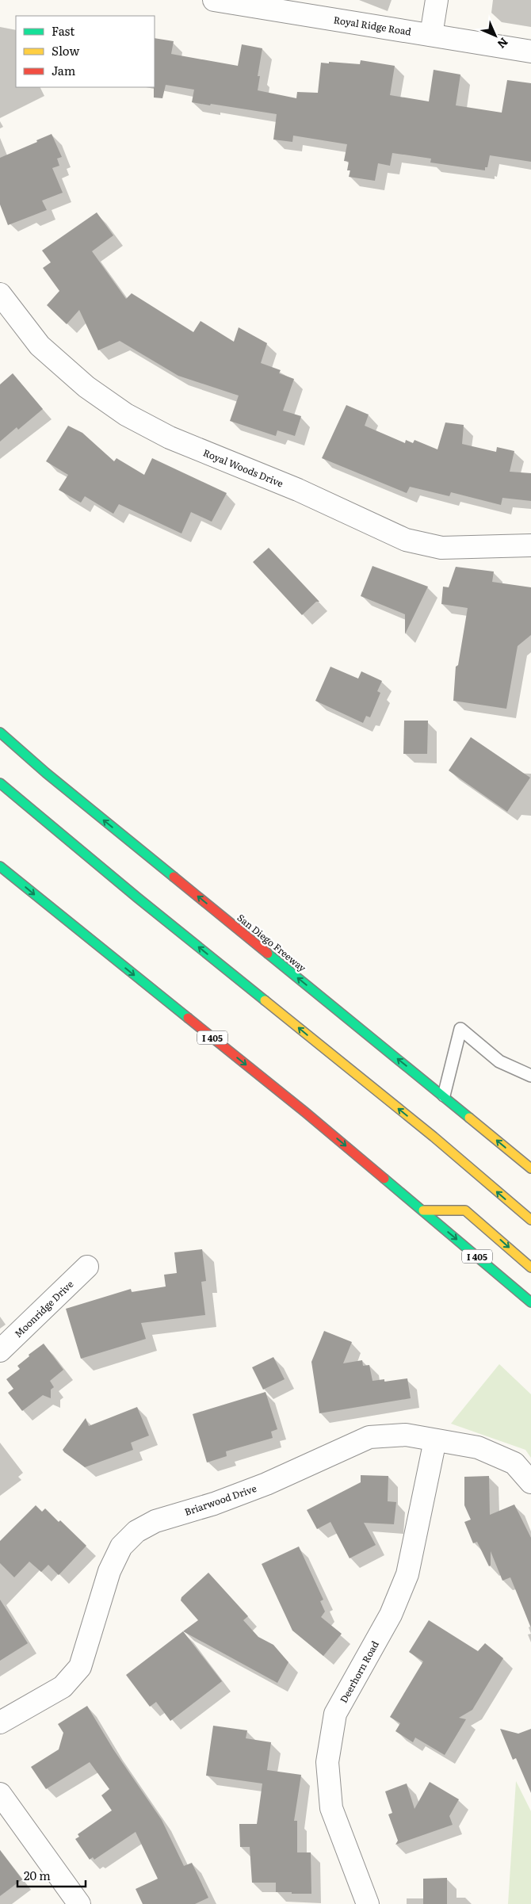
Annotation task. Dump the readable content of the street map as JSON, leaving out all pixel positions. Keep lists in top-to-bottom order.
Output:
{
  "streets": {
    "highway": ["San Diego Freeway", "I 405"],
    "street": [
      "Royal Ridge Road",
      "Royal Woods Drive",
      "Moonridge Drive",
      "Briarwood Drive",
      "Deerhorn Road"
    ]
  },
  "crossings": [
    ["Briarwood Drive", "Deerhorn Road"]
  ],
  "legend": ["Fast", "Slow", "Jam"],
  "scale_bar": "20 m",
  "north": "bottom right"
}
